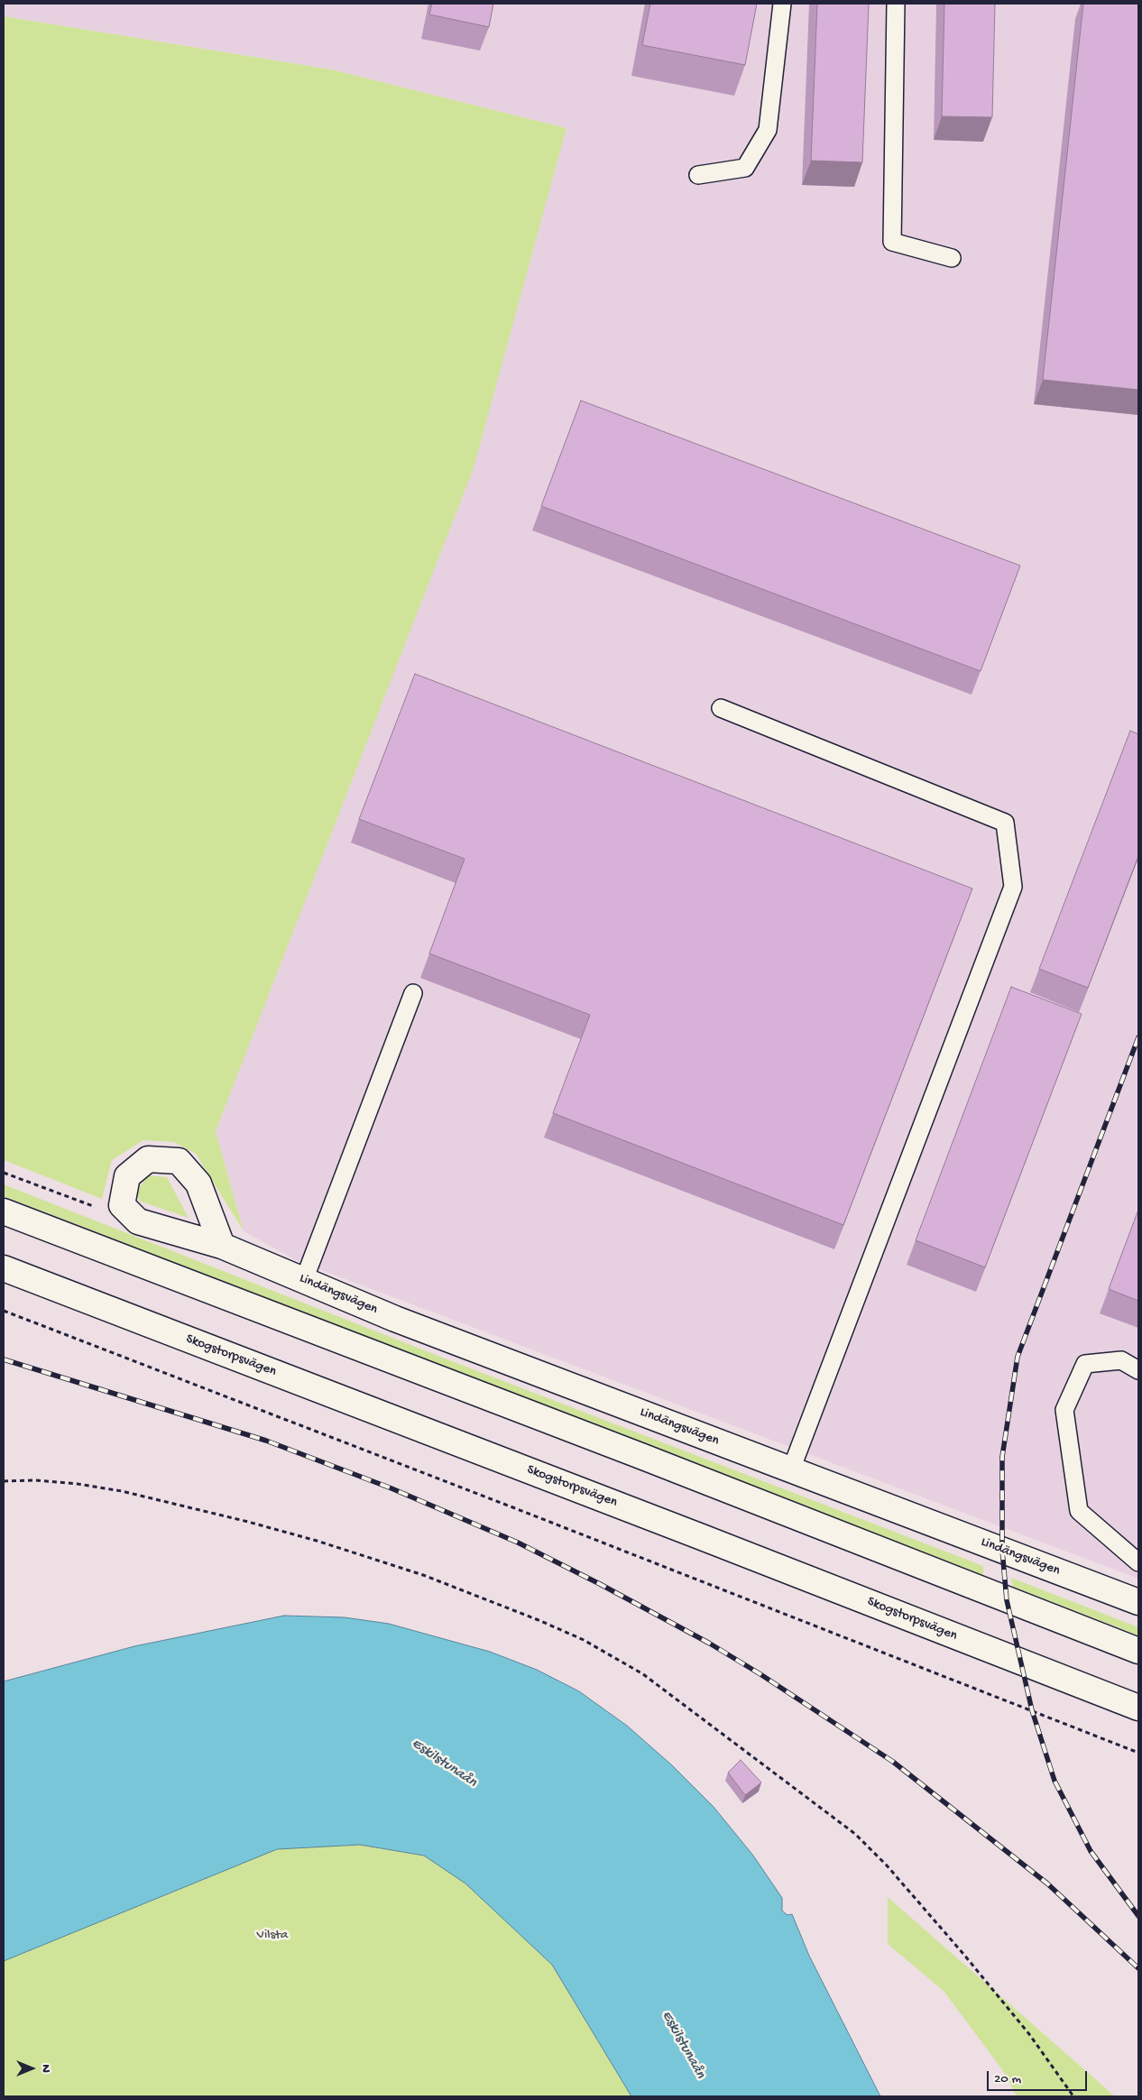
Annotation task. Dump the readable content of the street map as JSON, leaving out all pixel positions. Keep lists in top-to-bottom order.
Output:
{
  "streets": {
    "main road": ["Lindängsvägen", "Skogstorpsvägen"]
  },
  "water": ["Eskilstunaån"],
  "parks": ["Vilsta"],
  "scale_bar": "20 m",
  "north": "right"
}
